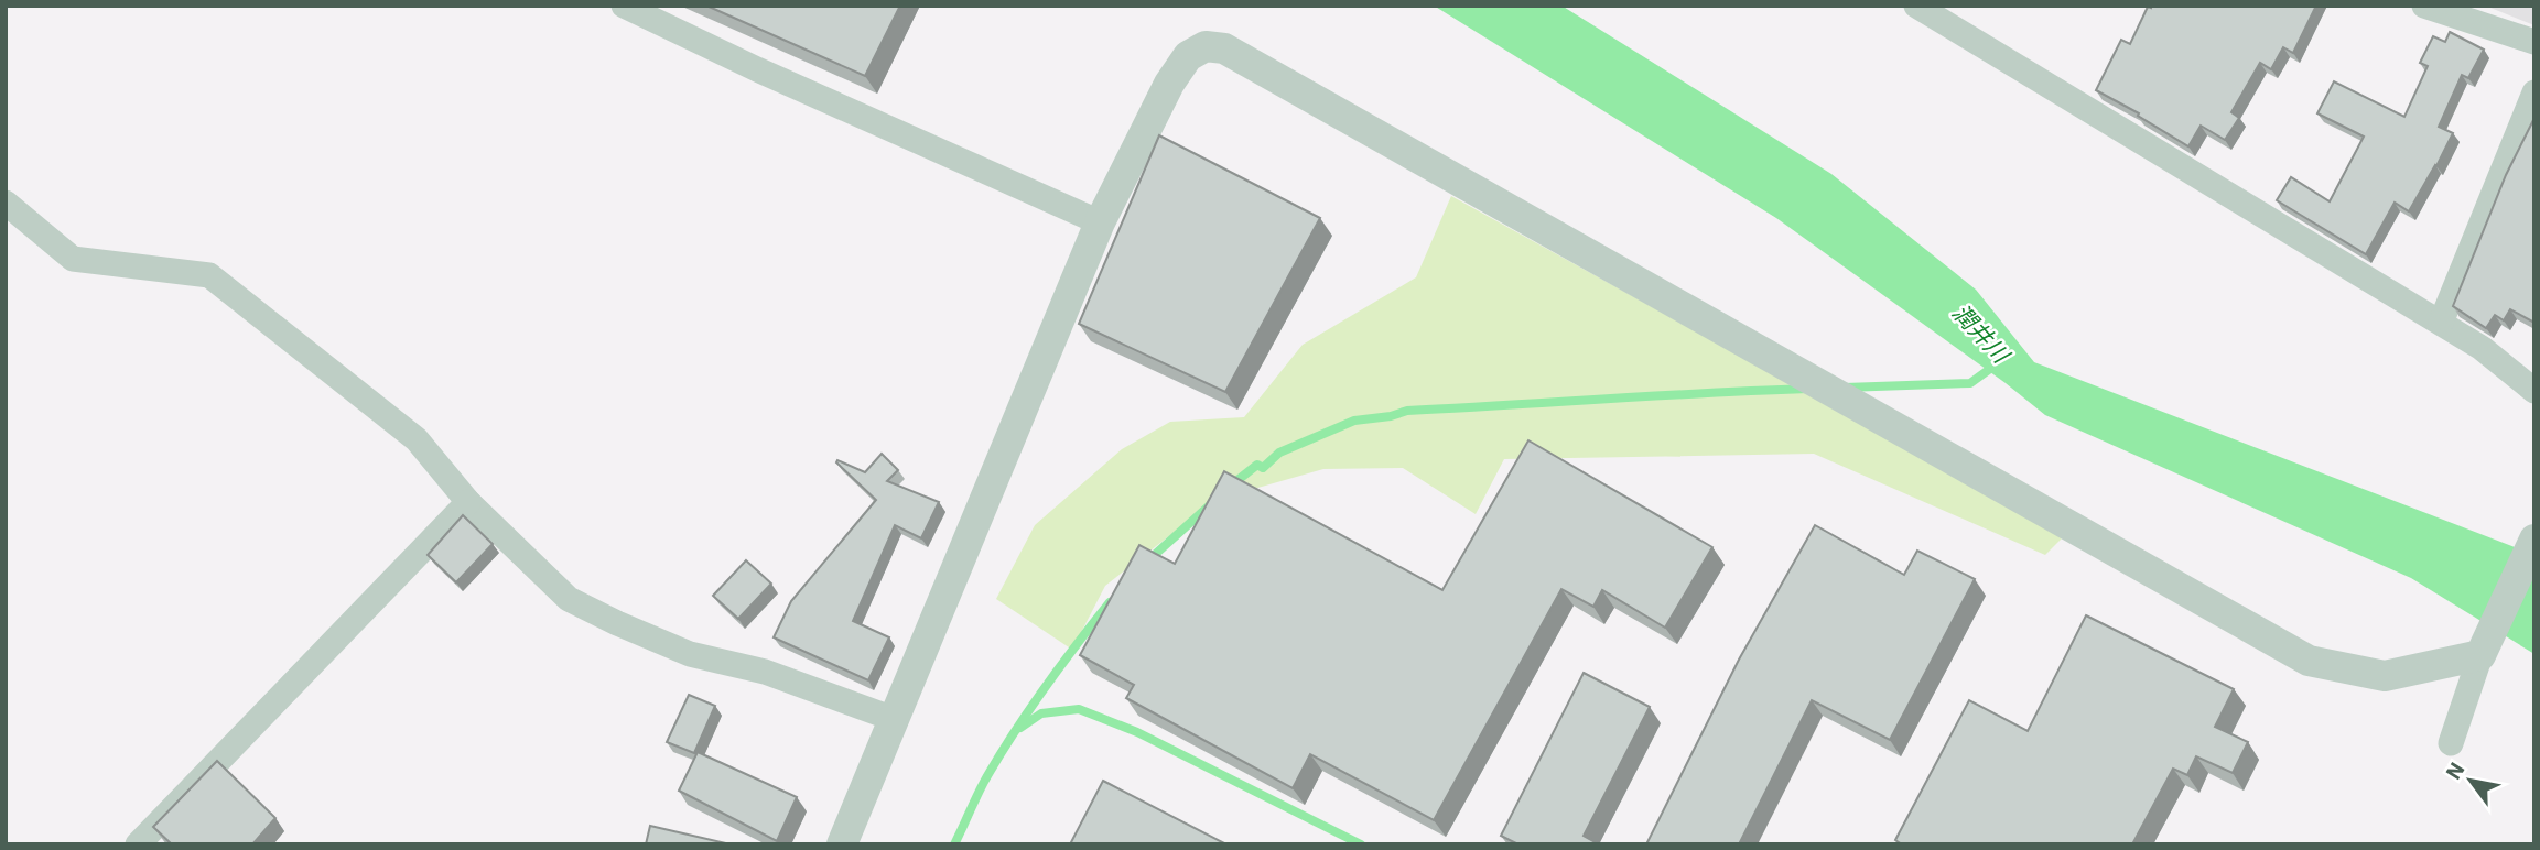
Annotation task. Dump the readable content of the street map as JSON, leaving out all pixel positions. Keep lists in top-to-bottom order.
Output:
{
  "water": ["潤井川"],
  "north": "top left"
}
